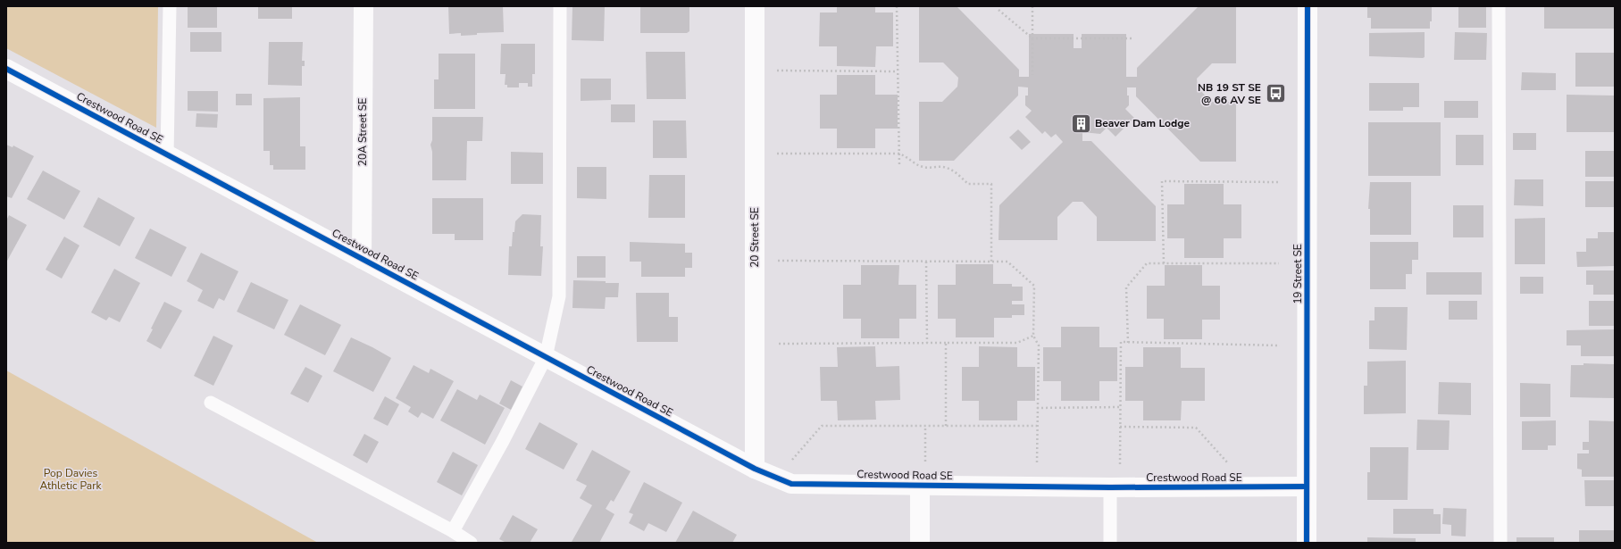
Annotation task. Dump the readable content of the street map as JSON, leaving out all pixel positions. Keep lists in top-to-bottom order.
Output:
{
  "streets": {
    "street": [
      "Crestwood Road SE",
      "20A Street SE",
      "20 Street SE",
      "19 Street SE"
    ]
  },
  "crossings": [
    ["Crestwood Road SE", "20A Street SE"],
    ["Crestwood Road SE", "20 Street SE"],
    ["Crestwood Road SE", "19 Street SE"]
  ],
  "parks": ["Pop Davies Athletic Park"],
  "places": {
    "bus stop": ["NB 19 ST SE @ 66 AV SE"],
    "building": ["Beaver Dam Lodge"]
  }
}
